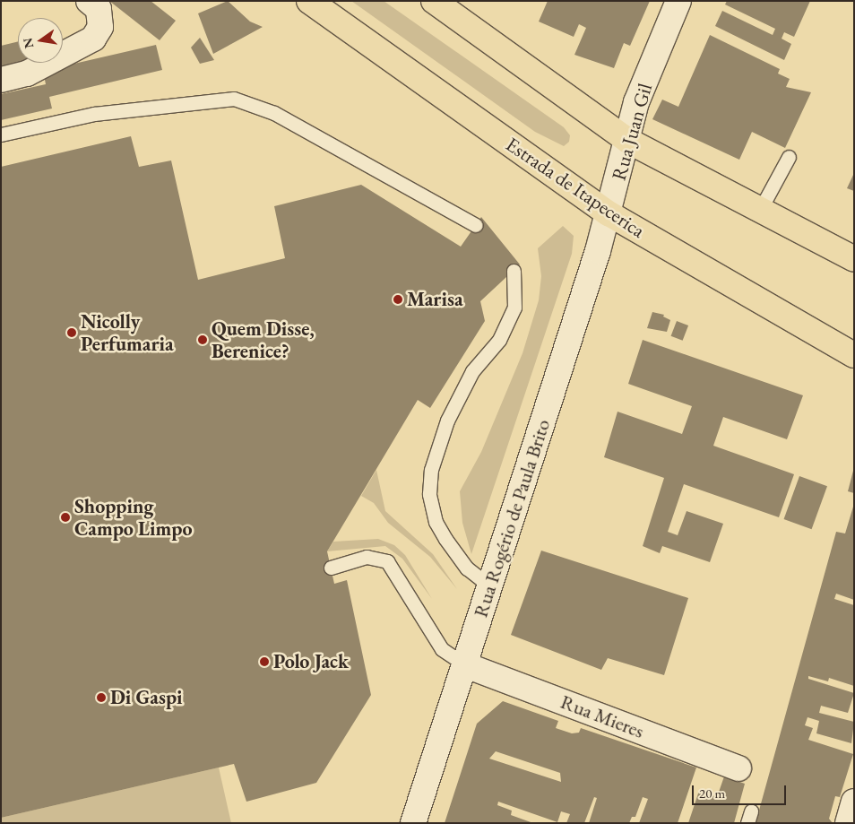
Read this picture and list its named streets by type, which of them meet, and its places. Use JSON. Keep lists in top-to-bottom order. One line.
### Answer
{"streets":{"main road":["Estrada de Itapecerica"],"street":["Rua Juan Gil","Rua Rogério de Paula Brito","Rua Mieres"]},"crossings":[["Rua Juan Gil","Estrada de Itapecerica"],["Rua Juan Gil","Rua Rogério de Paula Brito"],["Estrada de Itapecerica","Rua Rogério de Paula Brito"],["Rua Rogério de Paula Brito","Rua Mieres"]],"places":["Marisa","Nicolly Perfumaria","Quem Disse, Berenice?","Shopping Campo Limpo","Polo Jack","Di Gaspi"],"scale_bar":"20 m","north":"left"}
